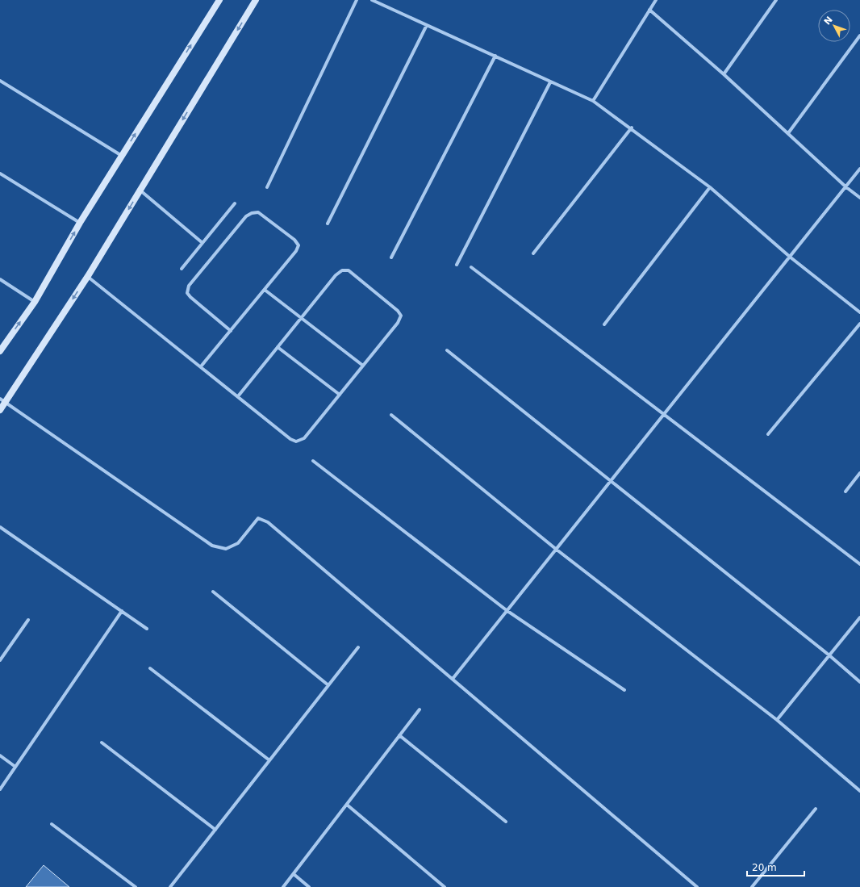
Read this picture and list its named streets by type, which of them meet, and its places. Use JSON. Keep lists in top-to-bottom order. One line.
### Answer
{"scale_bar":"20 m","north":"top left"}
